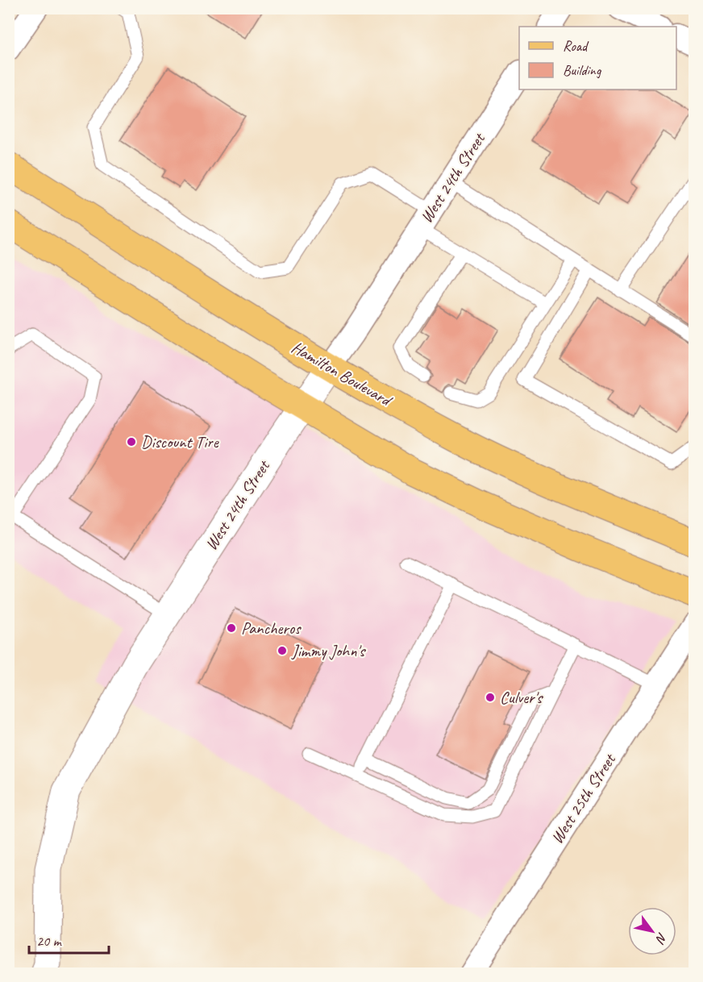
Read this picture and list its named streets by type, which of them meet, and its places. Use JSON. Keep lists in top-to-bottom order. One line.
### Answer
{"streets":{"main road":["Hamilton Boulevard"],"street":["West 24th Street","West 25th Street"]},"crossings":[["West 24th Street","Hamilton Boulevard"]],"places":["Discount Tire","Pancheros","Jimmy John's","Culver's"],"legend":["Road","Building"],"scale_bar":"20 m","north":"bottom right"}
